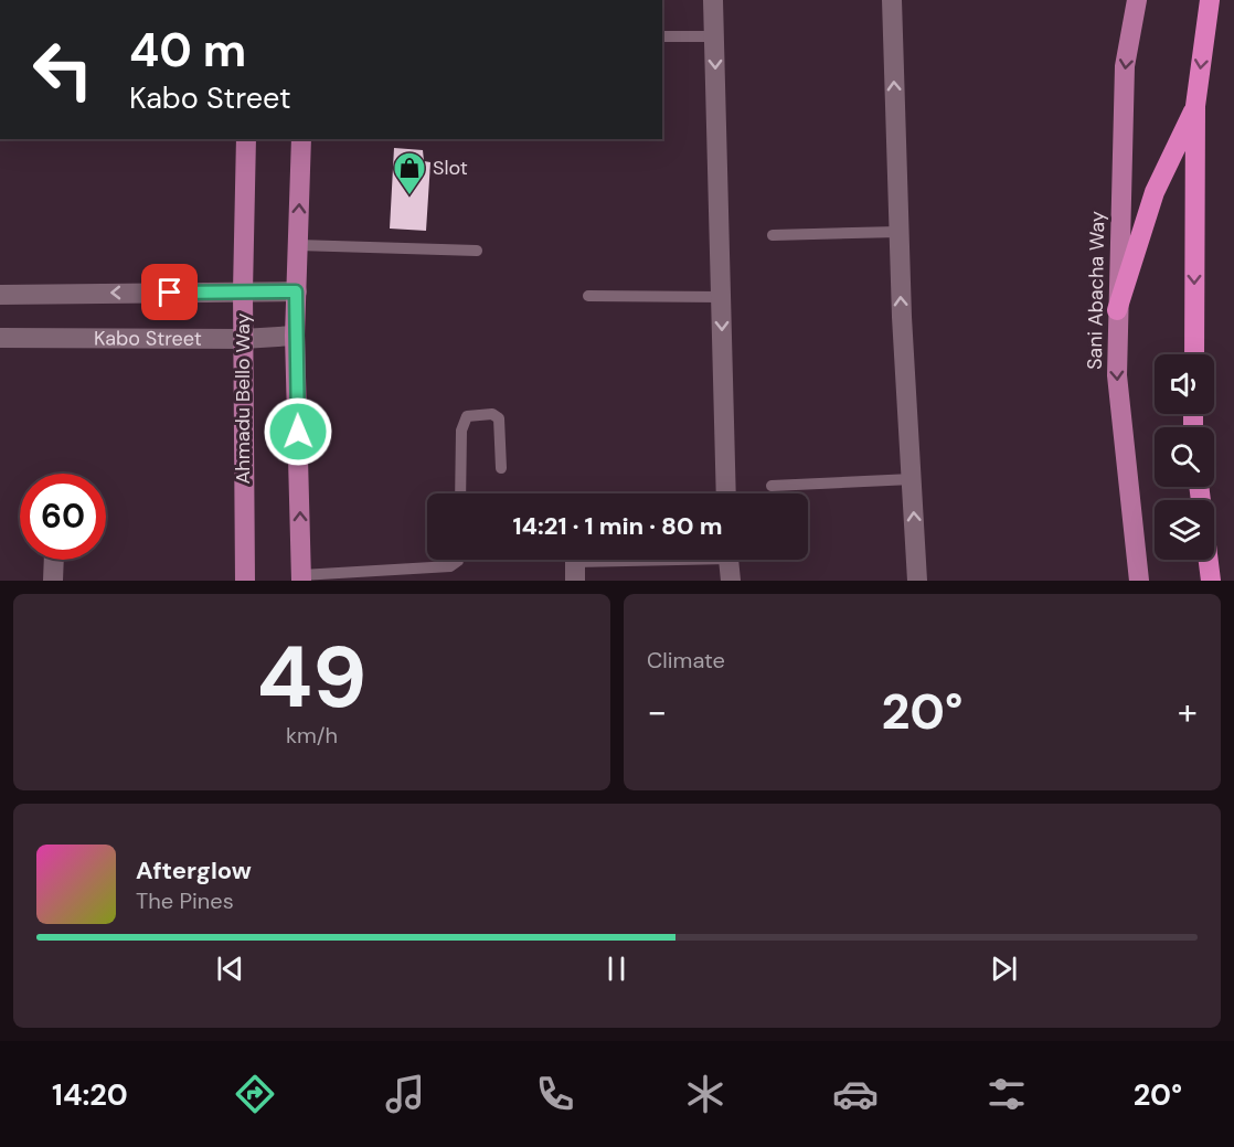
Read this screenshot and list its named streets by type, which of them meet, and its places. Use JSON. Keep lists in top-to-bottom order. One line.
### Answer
{"streets":{"main road":["Sani Abacha Way","Ahmadu Bello Way"],"street":["Kabo Street"]},"crossings":[["Kabo Street","Ahmadu Bello Way"]],"one_way":["Sani Abacha Way"],"places":{"shop":["Slot"]},"page":{"turn":["40 m","Kabo Street"],"limit":"60","trip":"14:21 · 1 min · 80 m","tile":[["49","km/h"],"Climate"],"heat":["−","20°","+"],"song":["Afterglow","The Pines"],"tabs":["14:20","20°"]}}
